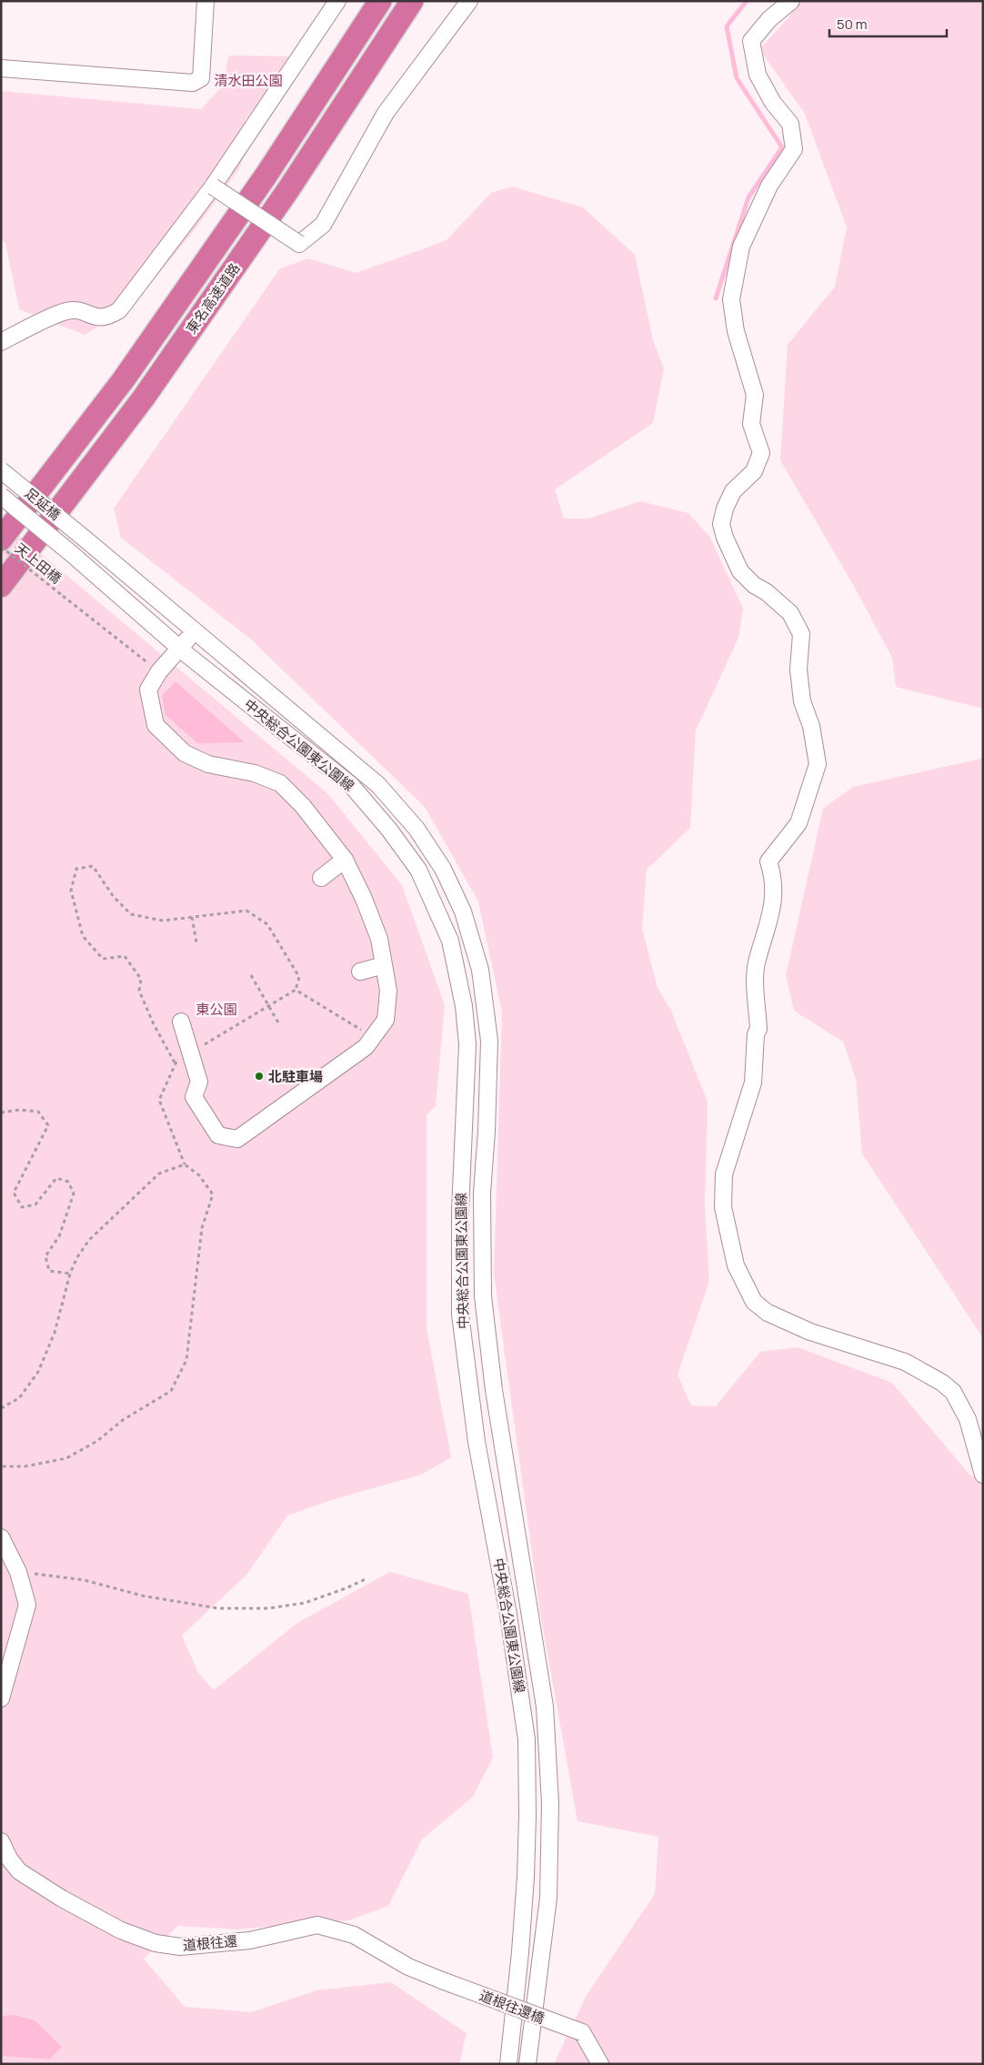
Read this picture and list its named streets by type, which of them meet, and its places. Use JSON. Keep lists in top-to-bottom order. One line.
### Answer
{"streets":{"highway":["東名高速道路"],"street":["足延橋","中央総合公園東公園線","道根往還","道根往還橋"],"path":["天上田橋"]},"crossings":[["足延橋","中央総合公園東公園線"],["道根往還","道根往還橋"]],"parks":["清水田公園","東公園"],"places":["北駐車場"],"scale_bar":"50 m"}
